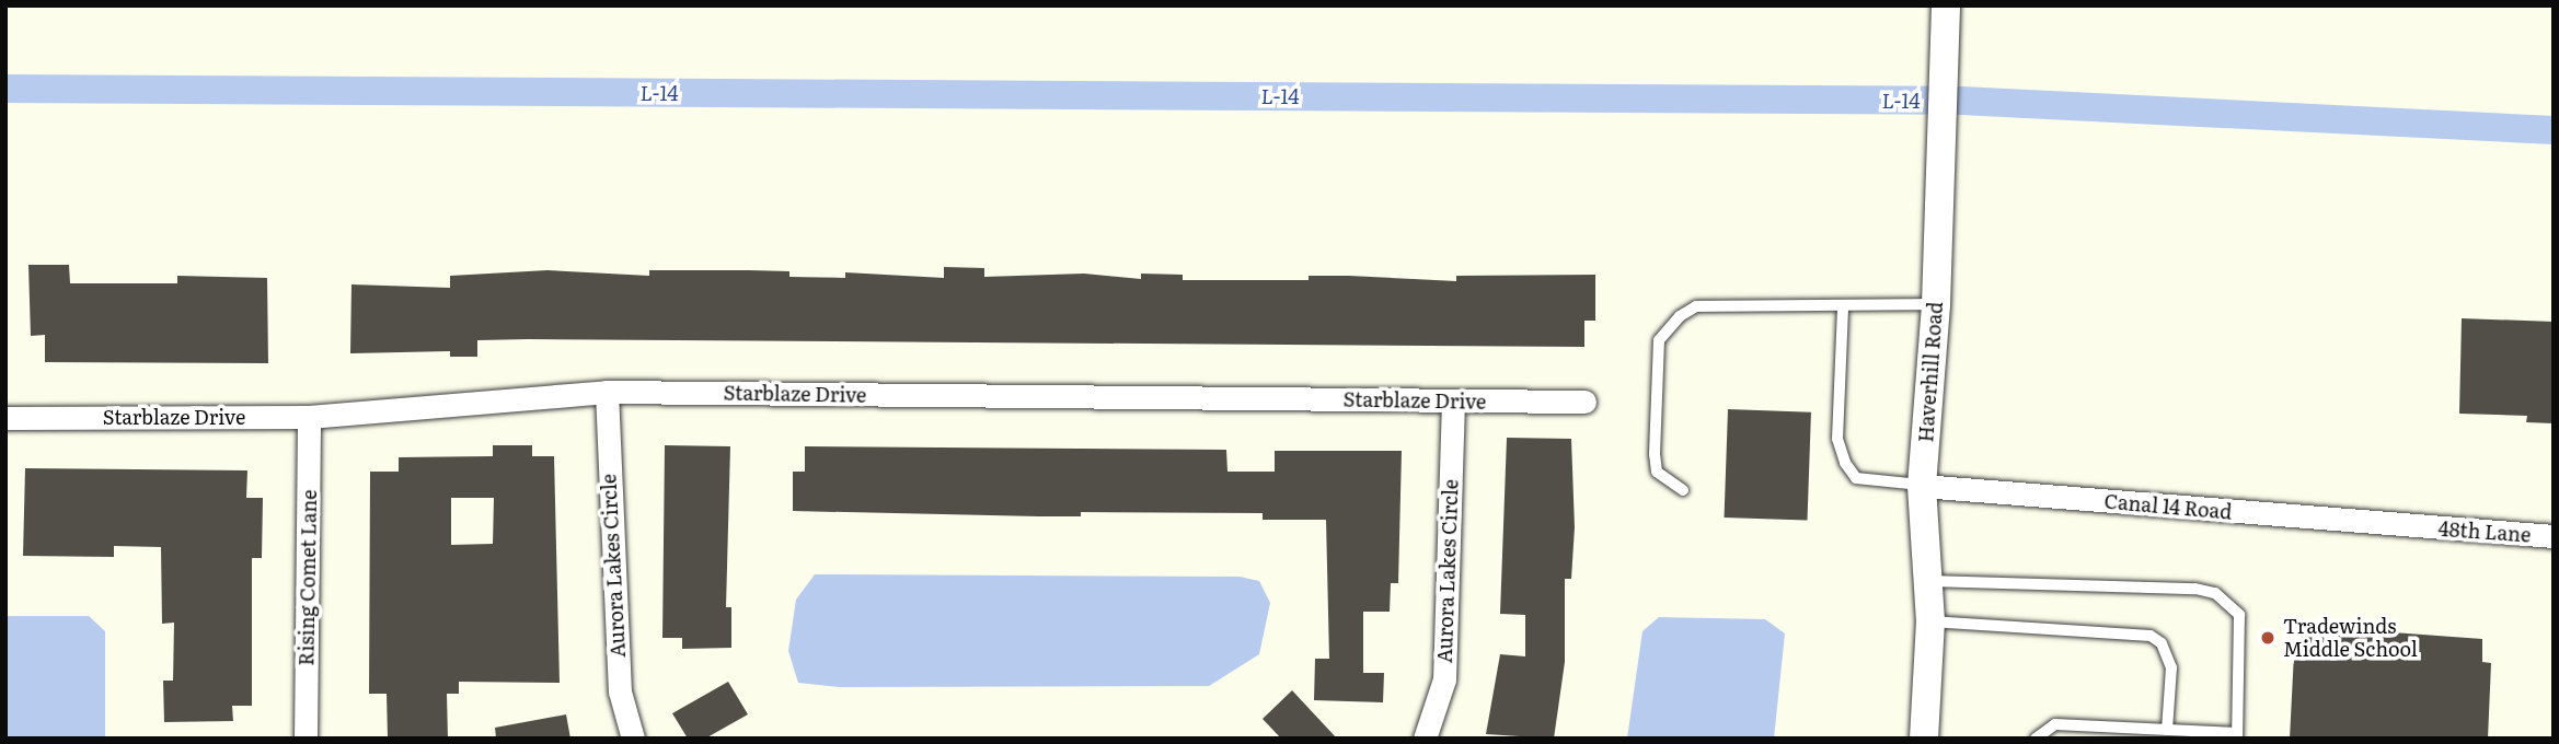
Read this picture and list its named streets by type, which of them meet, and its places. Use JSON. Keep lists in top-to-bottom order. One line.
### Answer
{"streets":{"street":["Haverhill Road","Starblaze Drive","Canal 14 Road","48th Lane","Aurora Lakes Circle","Rising Comet Lane"]},"crossings":[["Haverhill Road","Canal 14 Road"],["Starblaze Drive","Aurora Lakes Circle"],["Starblaze Drive","Rising Comet Lane"],["Canal 14 Road","48th Lane"]],"water":["L-14"],"places":["Tradewinds Middle School"]}
